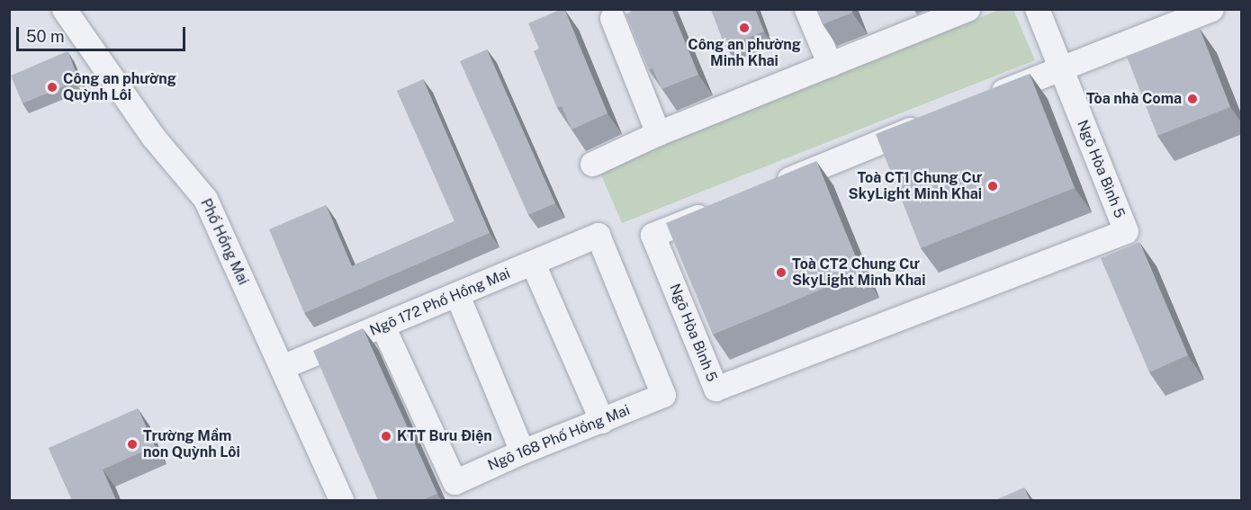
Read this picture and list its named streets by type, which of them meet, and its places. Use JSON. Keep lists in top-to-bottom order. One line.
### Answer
{"streets":{"street":["Ngõ Hòa Bình 5","Phố Hồng Mai","Ngõ 172 Phố Hồng Mai","Ngõ 168 Phố Hồng Mai"]},"crossings":[["Phố Hồng Mai","Ngõ 172 Phố Hồng Mai"],["Ngõ 172 Phố Hồng Mai","Ngõ 168 Phố Hồng Mai"]],"places":["Công an phường Minh Khai","Công an phường Quỳnh Lôi","Tòa nhà Coma","Toà CT1 Chung Cư SkyLight Minh Khai","Toà CT2 Chung Cư SkyLight Minh Khai","KTT Bưu Điện","Trường Mầm non Quỳnh Lôi"],"scale_bar":"50 m"}
